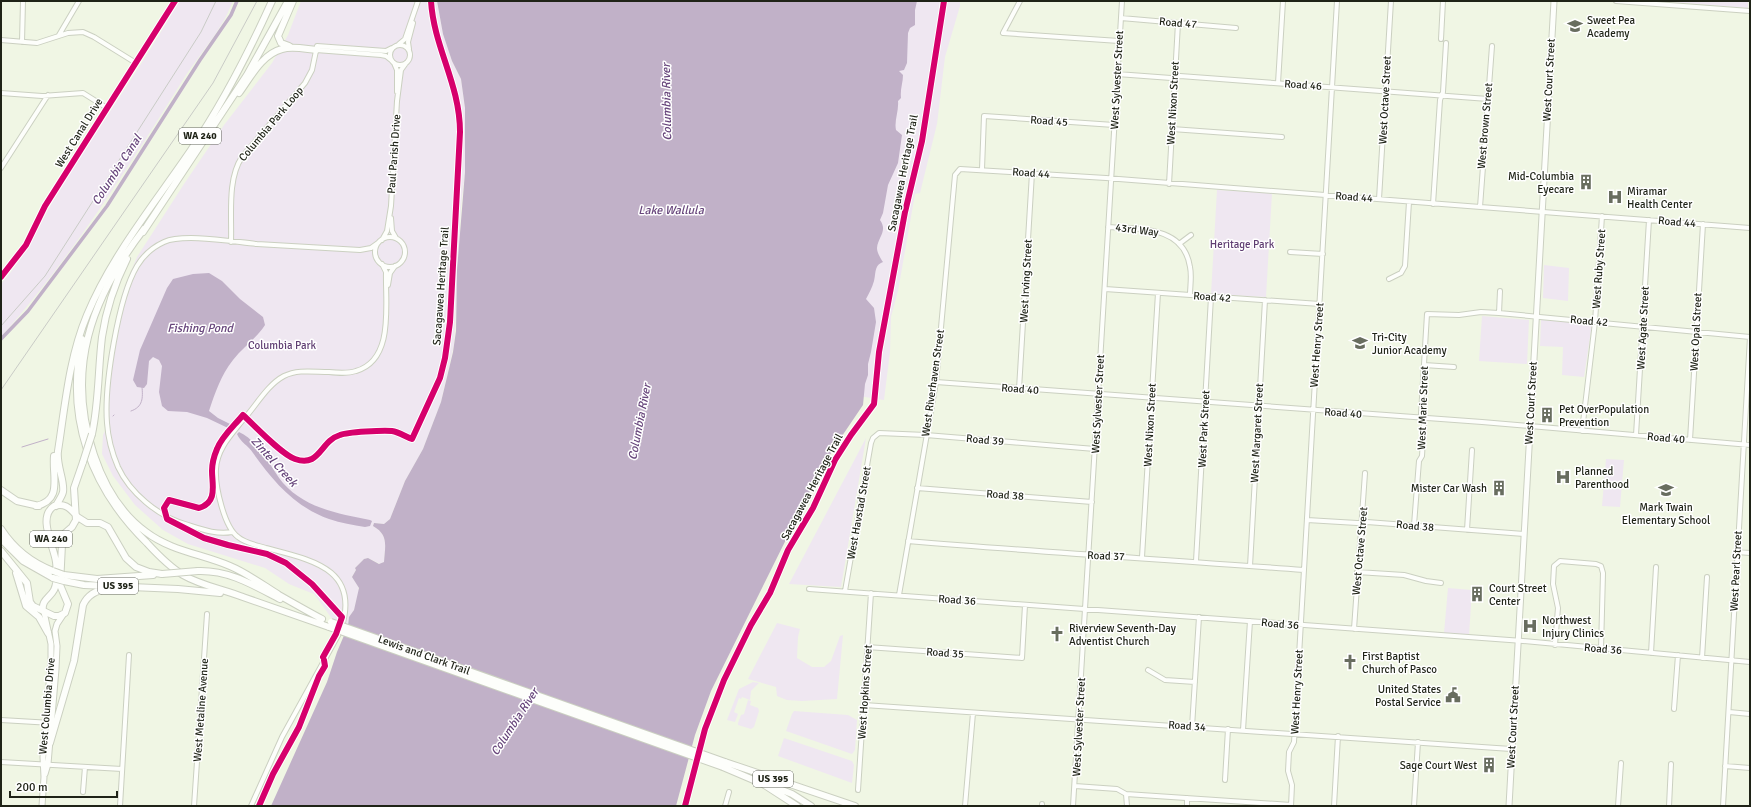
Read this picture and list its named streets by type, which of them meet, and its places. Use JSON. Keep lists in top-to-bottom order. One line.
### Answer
{"streets":{"highway":["WA 240","US 395","Lewis and Clark Trail"],"main road":["West Court Street","West Columbia Drive"],"street":["Road 47","West Sylvester Street","Road 46","West Octave Street","West Nixon Street","Road 45","Columbia Park Loop","West Brown Street","West Canal Drive","Paul Parish Drive","Road 44","43rd Way","West Ruby Street","West Irving Street","Road 42","West Agate Street","West Opal Street","West Henry Street","West Riverhaven Street","Road 40","West Marie Street","West Park Street","West Margaret Street","Road 39","Road 38","West Havstad Street","Road 37","West Pearl Street","Road 36","Road 35","West Hopkins Street","West Metaline Avenue","Road 34"],"cycle path":["Sacagawea Heritage Trail"]},"crossings":[["Road 47","West Sylvester Street"],["Road 47","West Nixon Street"],["West Sylvester Street","Road 46"],["West Sylvester Street","Road 45"],["West Sylvester Street","Road 44"],["West Sylvester Street","43rd Way"],["West Sylvester Street","Road 42"],["West Sylvester Street","Road 40"],["West Sylvester Street","Road 39"],["West Sylvester Street","Road 38"],["West Sylvester Street","Road 37"],["West Sylvester Street","Road 36"],["West Sylvester Street","Road 34"],["West Court Street","Road 44"],["West Court Street","Road 42"],["West Court Street","Road 40"],["West Court Street","Road 38"],["West Court Street","Road 36"],["West Court Street","Road 34"],["Road 46","West Octave Street"],["Road 46","West Nixon Street"],["Road 46","West Brown Street"],["Road 46","West Henry Street"],["West Octave Street","Road 44"],["West Octave Street","Road 38"],["West Octave Street","Road 36"],["West Nixon Street","Road 44"],["West Nixon Street","Road 42"],["West Nixon Street","Road 40"],["West Nixon Street","Road 37"],["Road 45","Road 44"],["West Brown Street","Road 44"],["WA 240","West Columbia Drive"],["Road 44","West Ruby Street"],["Road 44","West Irving Street"],["Road 44","West Agate Street"],["Road 44","West Opal Street"],["Road 44","West Henry Street"],["Road 44","West Riverhaven Street"],["43rd Way","Road 42"],["West Ruby Street","Road 42"],["West Ruby Street","Road 40"],["West Irving Street","Road 40"],["Road 42","West Agate Street"],["Road 42","West Opal Street"],["Road 42","West Henry Street"],["Road 42","West Marie Street"],["Road 42","West Park Street"],["Road 42","West Margaret Street"],["Road 42","West Pearl Street"],["West Agate Street","Road 40"],["West Opal Street","Road 40"],["West Henry Street","Road 40"],["West Henry Street","Road 38"],["West Henry Street","Road 37"],["West Henry Street","Road 36"],["West Henry Street","Road 34"],["West Riverhaven Street","Road 40"],["West Riverhaven Street","Road 39"],["West Riverhaven Street","Road 38"],["West Riverhaven Street","Road 37"],["West Riverhaven Street","Road 36"],["Road 40","West Marie Street"],["Road 40","West Park Street"],["Road 40","West Margaret Street"],["Road 40","West Pearl Street"],["West Marie Street","Road 38"],["West Park Street","Road 37"],["West Margaret Street","Road 37"],["Road 39","West Havstad Street"],["West Havstad Street","Road 36"],["West Pearl Street","Road 36"],["Road 36","Road 35"],["Road 36","West Hopkins Street"],["Road 35","West Hopkins Street"],["West Hopkins Street","Road 34"]],"water":["Columbia River","Columbia Canal","Lake Wallula","Fishing Pond","Zintel Creek"],"parks":["Heritage Park","Columbia Park"],"places":{"school or university":["Sweet Pea Academy","Tri-City Junior Academy","Mark Twain Elementary School"],"building":["Mid-Columbia Eyecare","Pet OverPopulation Prevention","Mister Car Wash","Court Street Center","Sage Court West"],"hospital":["Miramar Health Center","Planned Parenthood","Northwest Injury Clinics"],"church":["Riverview Seventh-Day Adventist Church","First Baptist Church of Pasco"],"public building":["United States Postal Service"]},"scale_bar":"200 m"}
